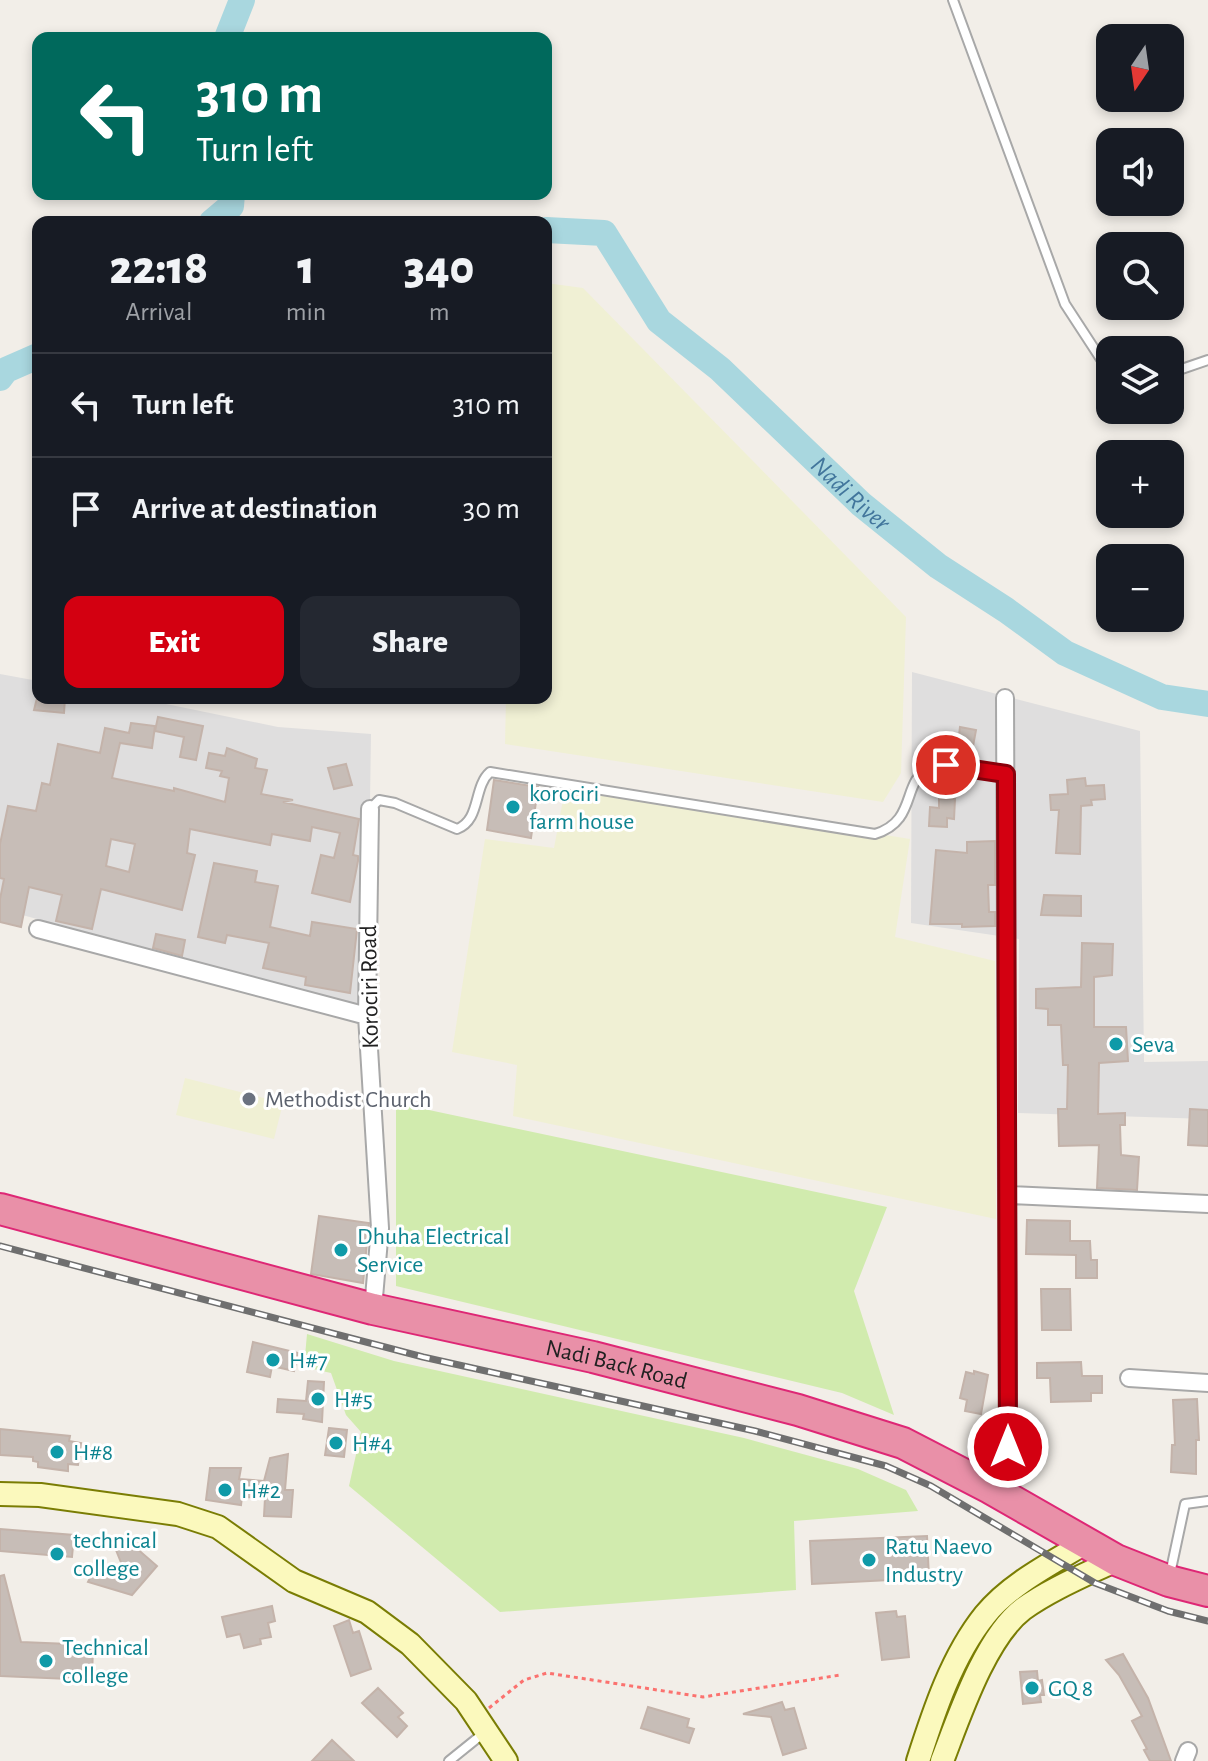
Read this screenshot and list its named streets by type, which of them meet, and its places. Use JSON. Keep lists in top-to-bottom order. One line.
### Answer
{"streets":{"highway":["Nadi Back Road"],"street":["Korociri Road"]},"crossings":[["Korociri Road","Nadi Back Road"]],"water":["Nadi River"],"places":["korociri farm house","Seva","Methodist Church","Dhuha Electrical Service","H#7","H#5","H#4","H#8","H#2","technical college","Ratu Naevo Industry","Technical college","GQ 8"],"north":"bottom","page":{"map_buttons":["+","−"],"turn":["310 m","Turn left"],"eta":["22:18","Arrival","1","min","340","m"],"list":[{"name":"Turn left","value":"310 m"},{"name":"Arrive at destination","value":"30 m"}],"buttons":["Exit","Share"]}}
